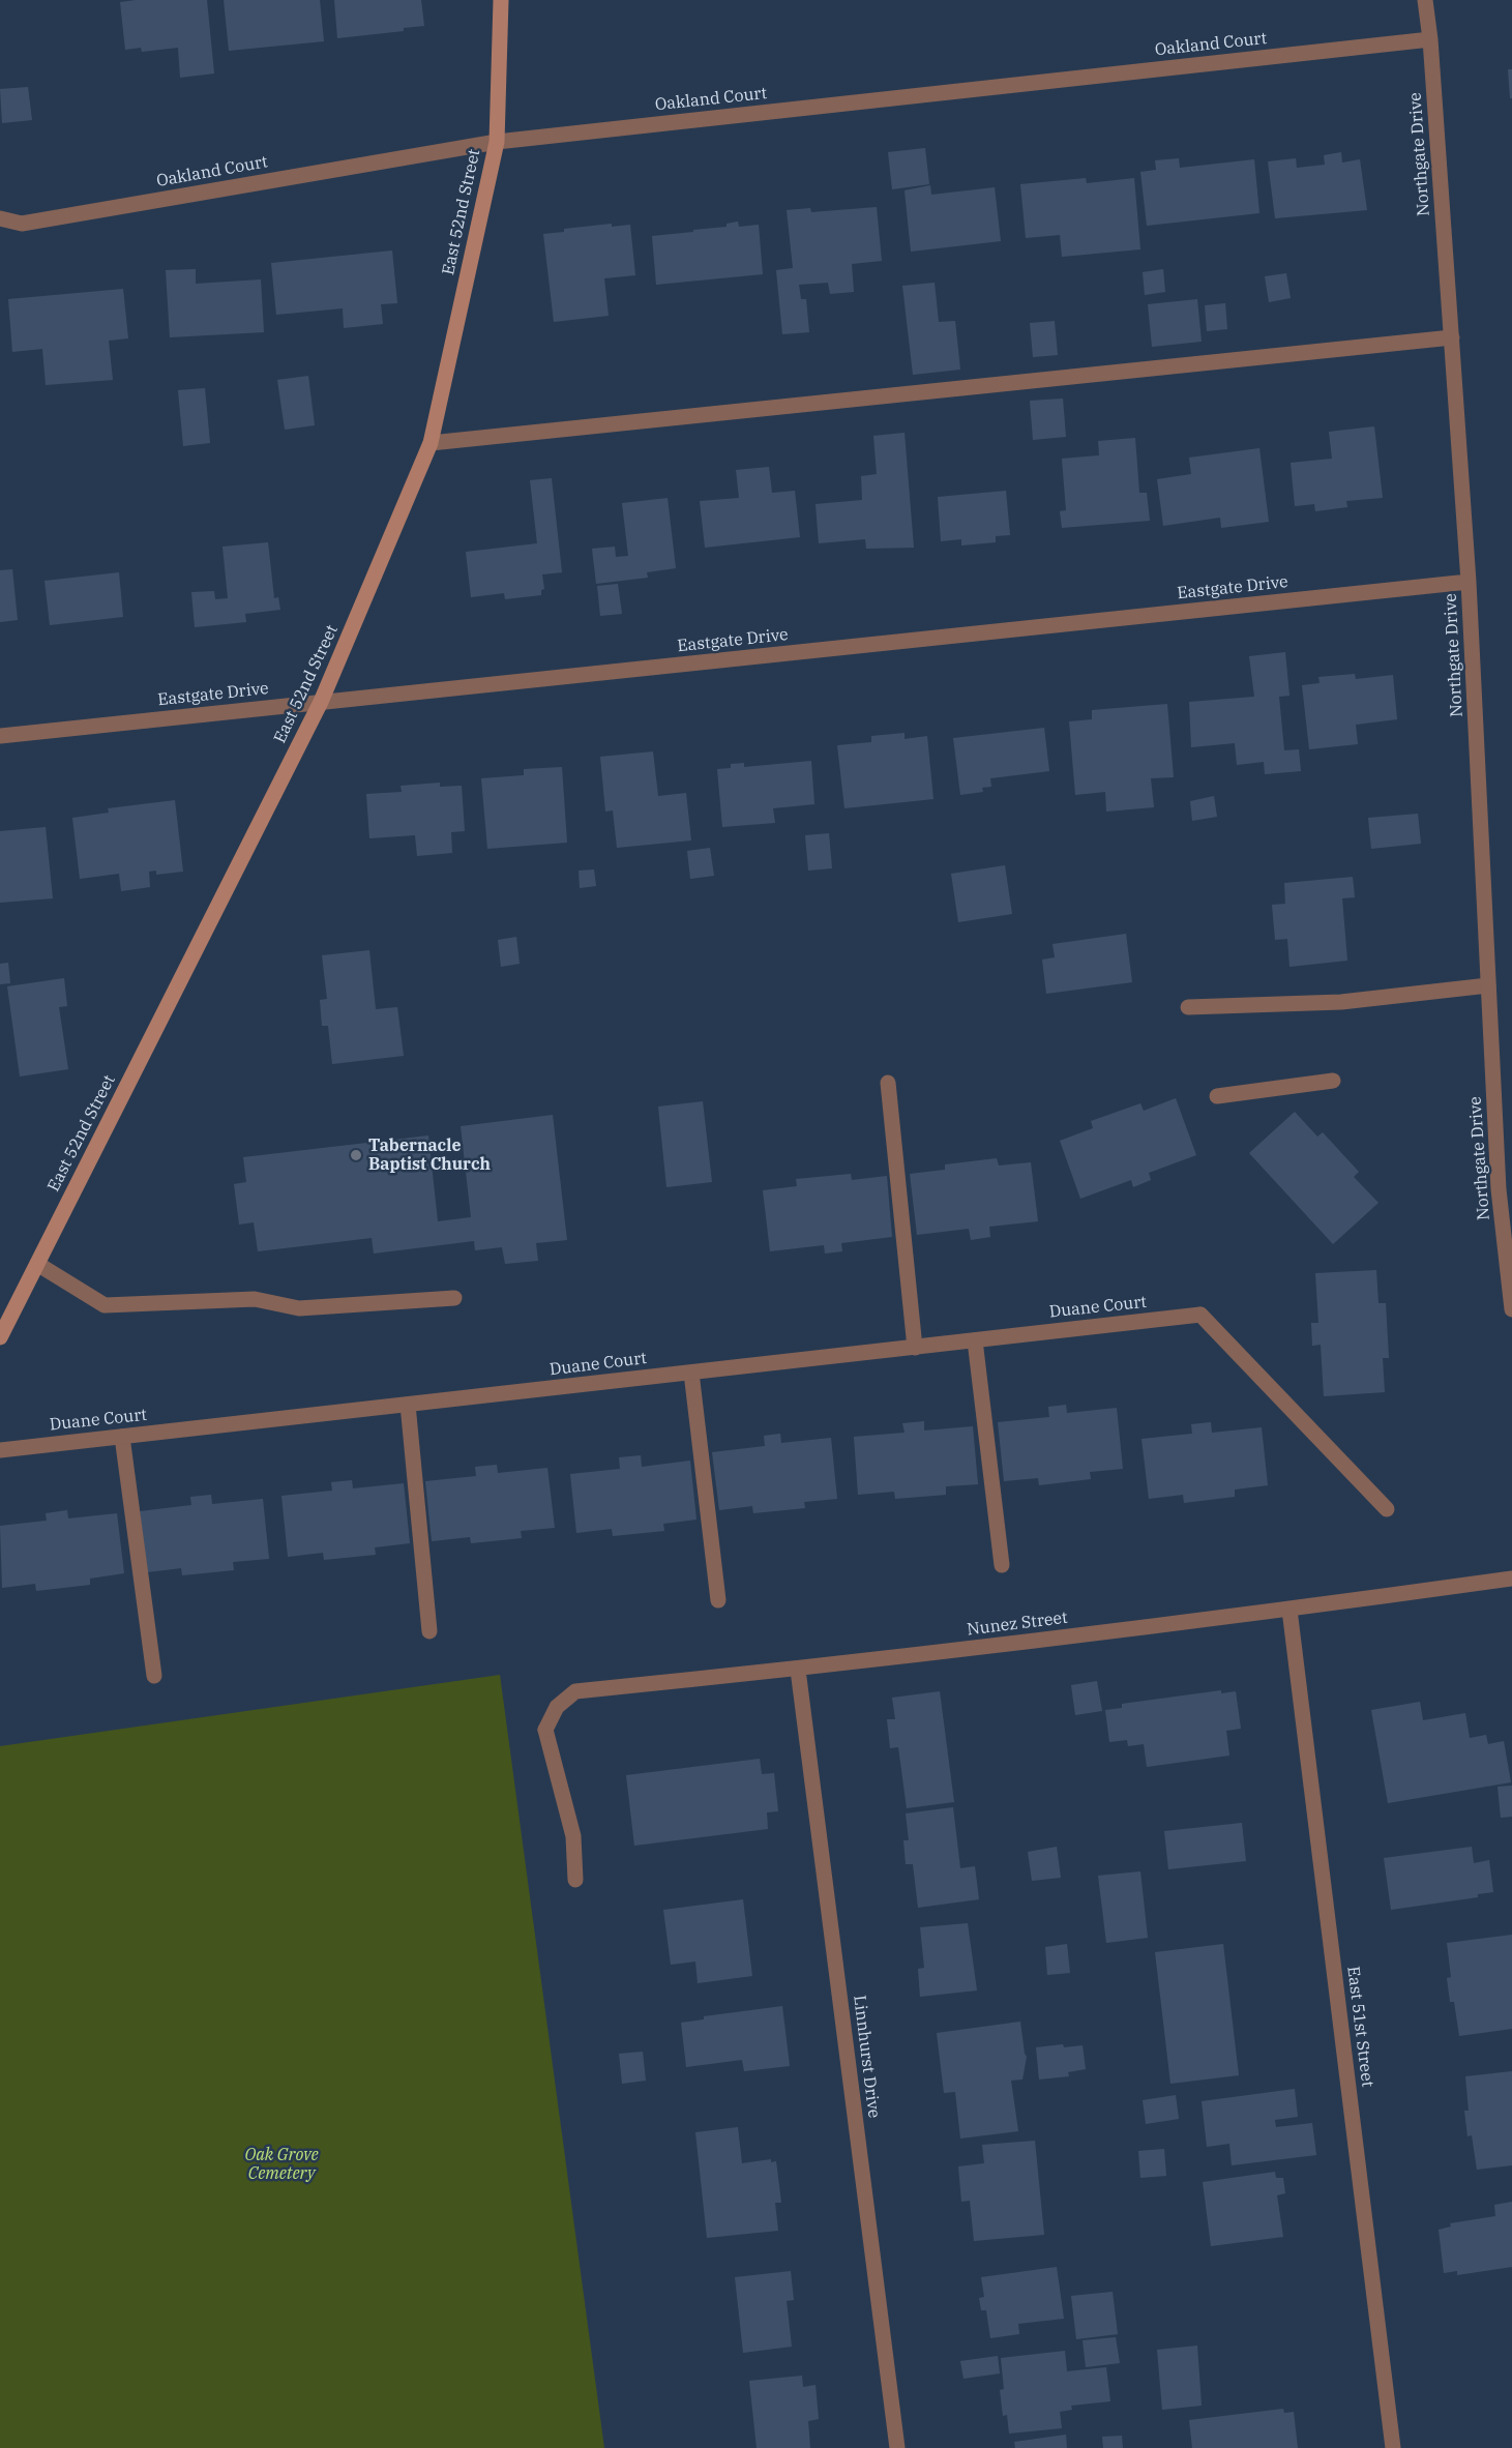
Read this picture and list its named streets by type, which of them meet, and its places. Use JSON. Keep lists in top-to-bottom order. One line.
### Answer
{"streets":{"main road":["East 52nd Street"],"street":["Oakland Court","Northgate Drive","Eastgate Drive","Duane Court","Nunez Street","East 51st Street","Linnhurst Drive"]},"crossings":[["Oakland Court","Northgate Drive"],["Oakland Court","East 52nd Street"],["Northgate Drive","Eastgate Drive"],["East 52nd Street","Eastgate Drive"],["Nunez Street","East 51st Street"],["Nunez Street","Linnhurst Drive"]],"parks":["Oak Grove Cemetery"],"places":["Tabernacle Baptist Church"]}
